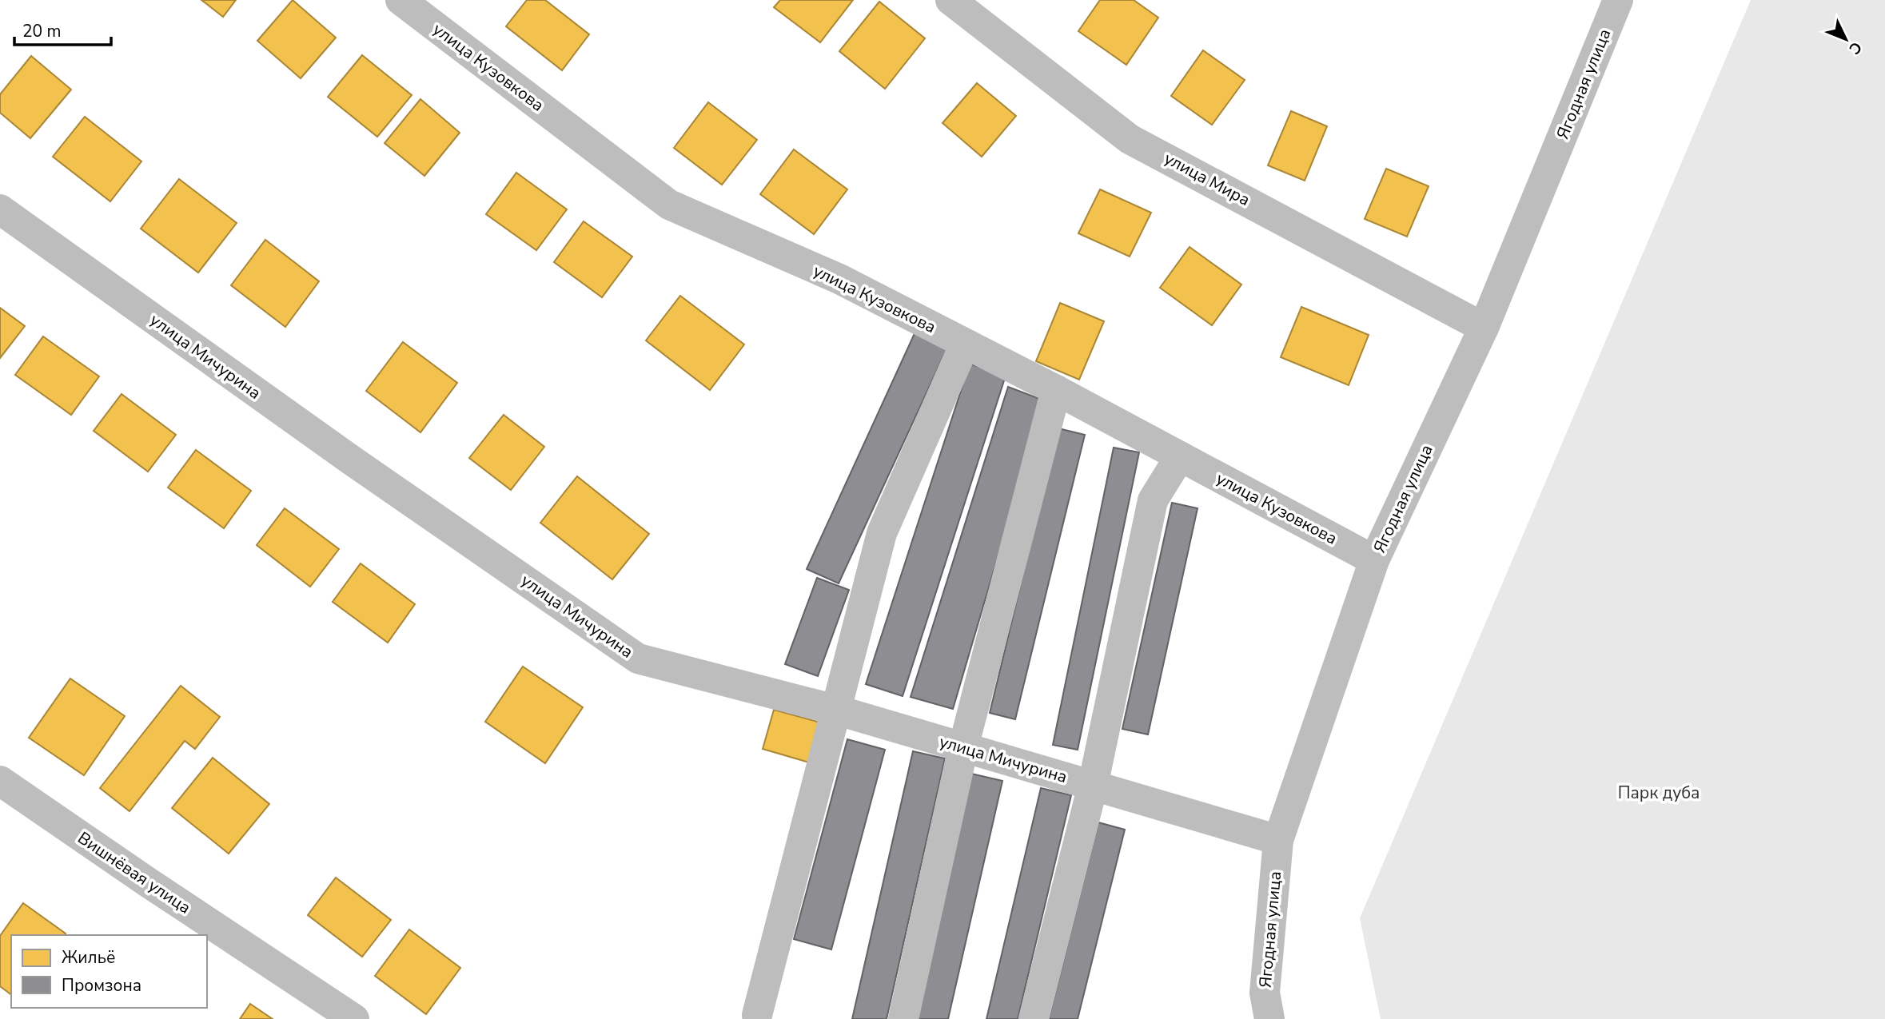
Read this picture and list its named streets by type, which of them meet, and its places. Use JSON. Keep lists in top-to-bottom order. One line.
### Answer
{"streets":{"street":["улица Кузовкова","Ягодная улица","улица Мира","улица Мичурина","Вишнёвая улица"]},"crossings":[["улица Кузовкова","Ягодная улица"],["Ягодная улица","улица Мира"],["Ягодная улица","улица Мичурина"]],"parks":["Парк дуба"],"legend":["Жильё","Промзона"],"scale_bar":"20 m","north":"bottom right"}
